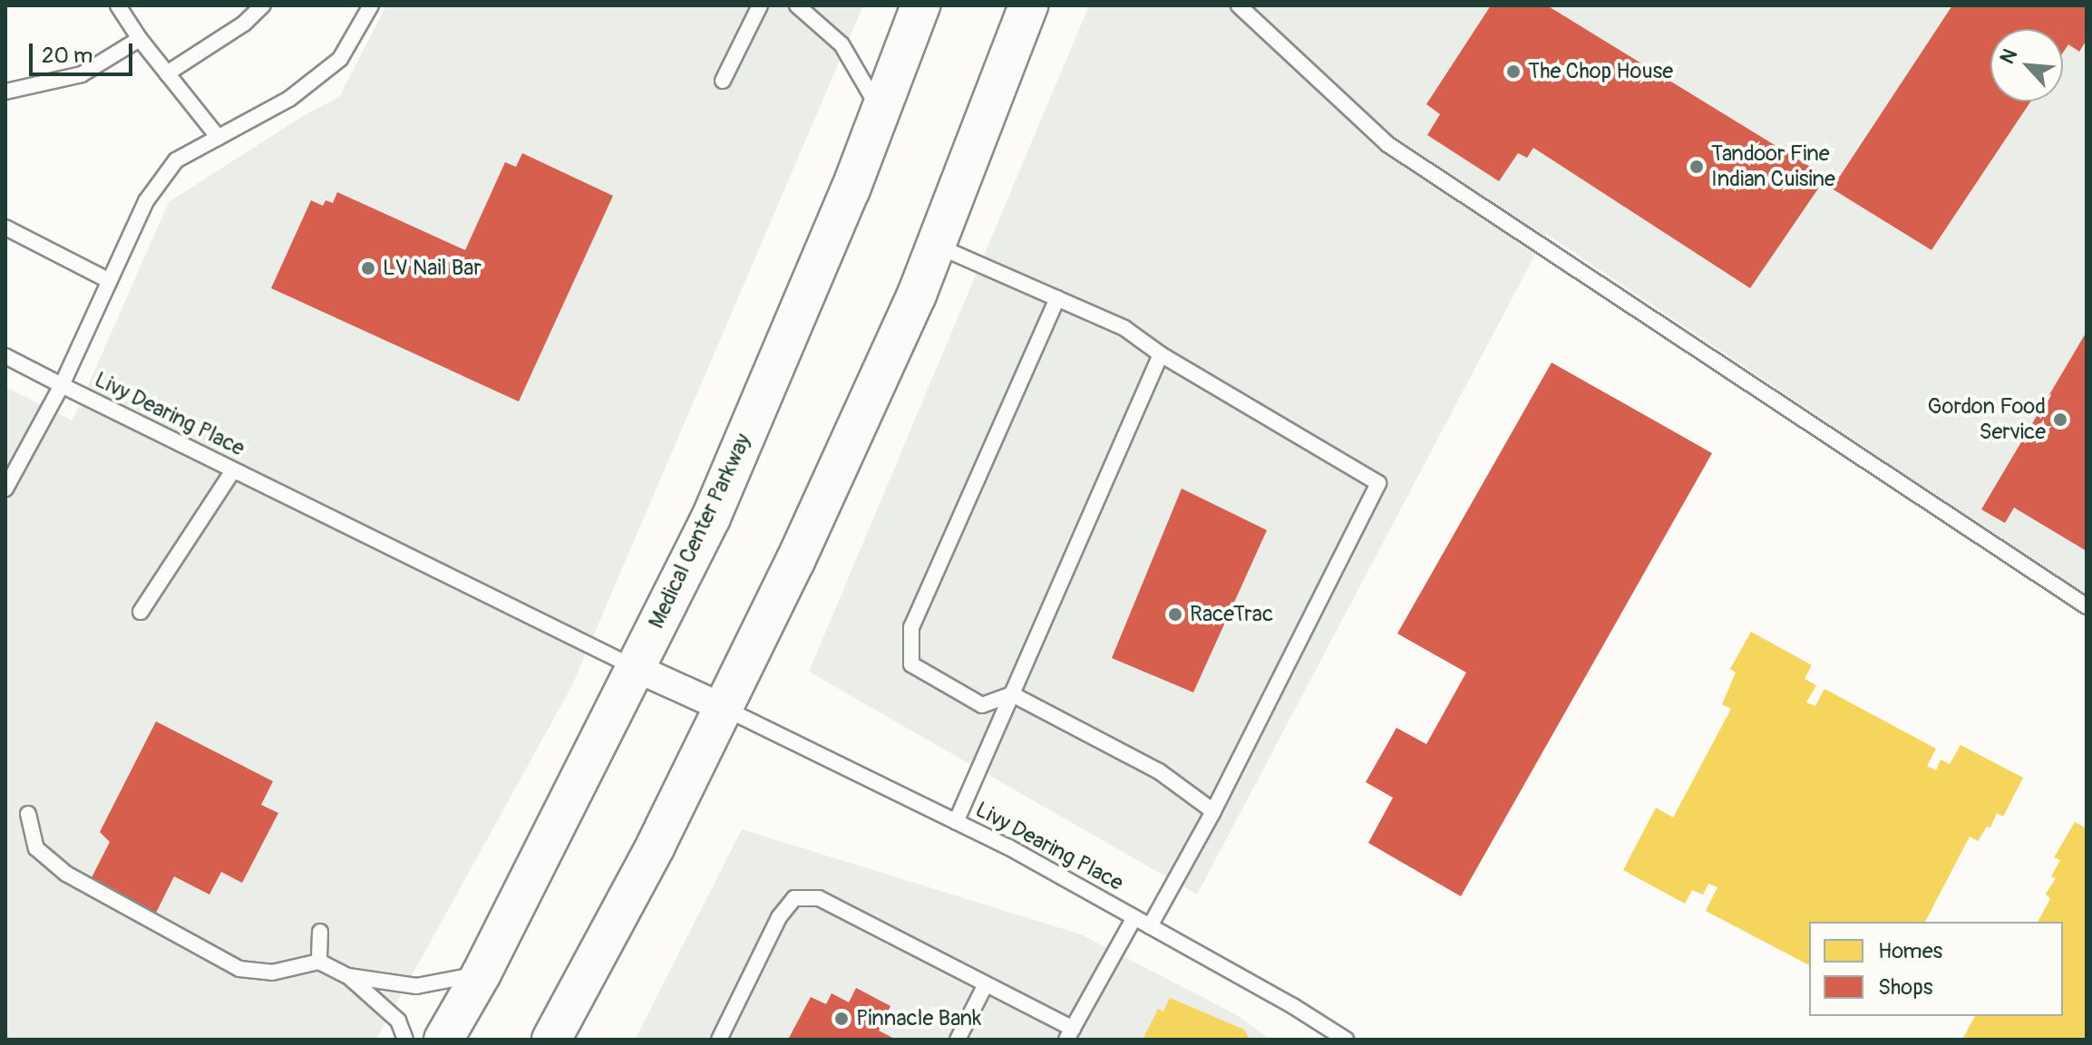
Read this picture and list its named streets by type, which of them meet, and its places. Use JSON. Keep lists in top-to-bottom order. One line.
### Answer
{"streets":{"main road":["Medical Center Parkway"],"lane":["Livy Dearing Place"]},"crossings":[["Livy Dearing Place","Medical Center Parkway"]],"places":["The Chop House","Tandoor Fine Indian Cuisine","LV Nail Bar","Gordon Food Service","RaceTrac","Pinnacle Bank"],"legend":["Homes","Shops"],"scale_bar":"20 m","north":"top left"}
